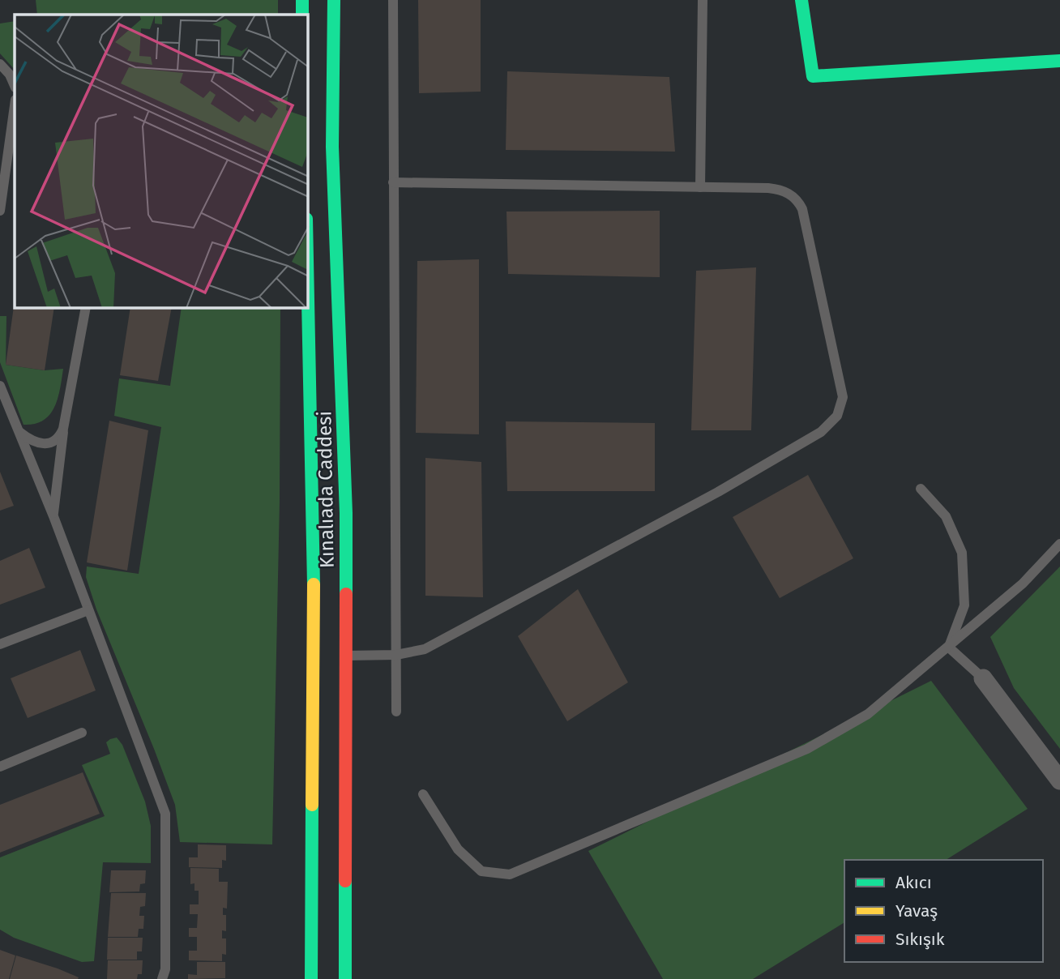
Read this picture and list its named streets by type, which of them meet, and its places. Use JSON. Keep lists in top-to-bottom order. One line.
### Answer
{"streets":{"main road":["Kınalıada Caddesi"]},"legend":["Akıcı","Yavaş","Sıkışık"]}
